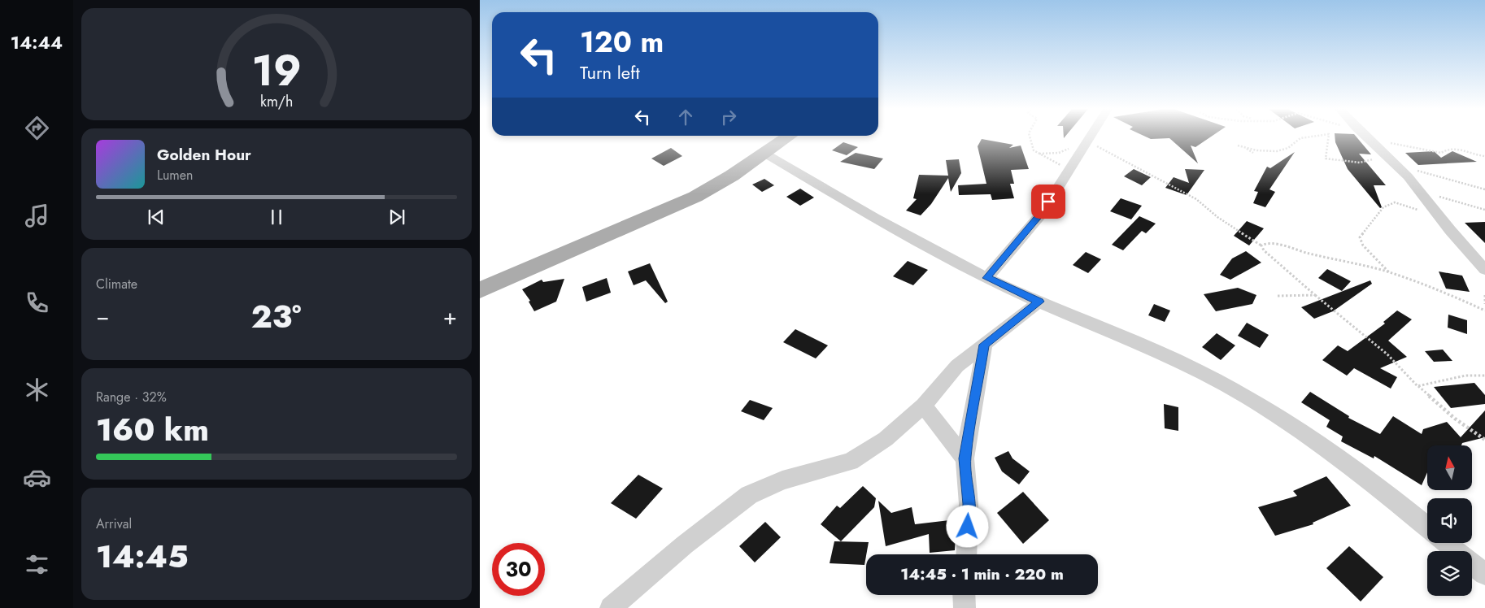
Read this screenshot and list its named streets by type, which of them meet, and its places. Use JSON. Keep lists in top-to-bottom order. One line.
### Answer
{"north":"top","page":{"tabs":"14:44","turn":["120 m","Turn left"],"song":["Golden Hour","Lumen"],"tile":["Climate",["Range · 32%","160 km"],["Arrival","14:45"]],"heat":["−","23°","+"],"limit":"30","trip":"14:45 · 1 min · 220 m","gauge":["19","km/h"]}}
